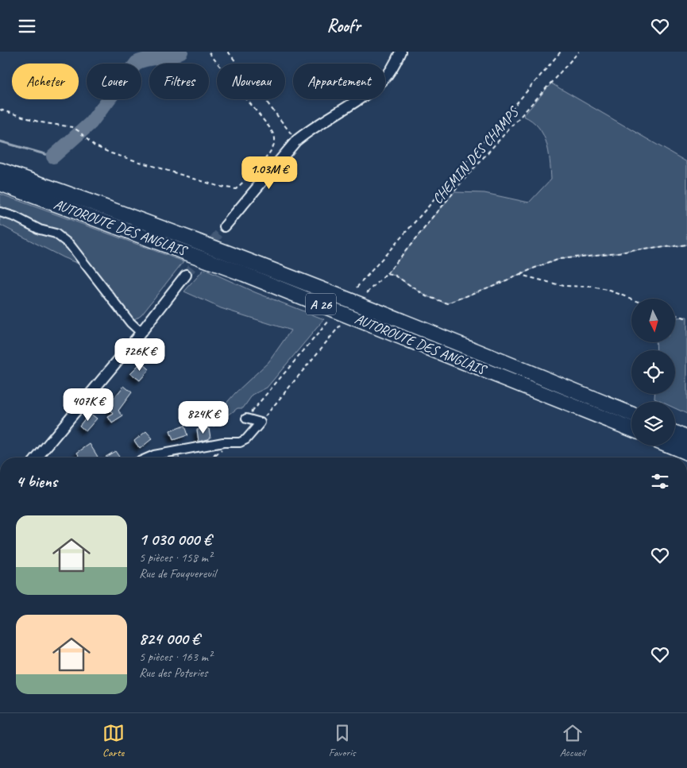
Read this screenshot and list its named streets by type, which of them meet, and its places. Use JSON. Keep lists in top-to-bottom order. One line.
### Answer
{"streets":{"highway":["AUTOROUTE DES ANGLAIS","A 26"],"path":["CHEMIN DES CHAMPS"]},"north":"bottom","page":{"header":"Roofr","chip":["Acheter","Louer","Filtres","Nouveau","Appartement"],"price":["1.03M €","726K €","407K €","824K €"],"heading":"4 biens","list":[{"name":"1 030 000 €","note":"5 pièces · 158 m² · Rue de Fouquereuil"},{"name":"824 000 €","note":"5 pièces · 163 m² · Rue des Poteries"}],"tabs":["Carte","Favoris","Accueil"]}}
